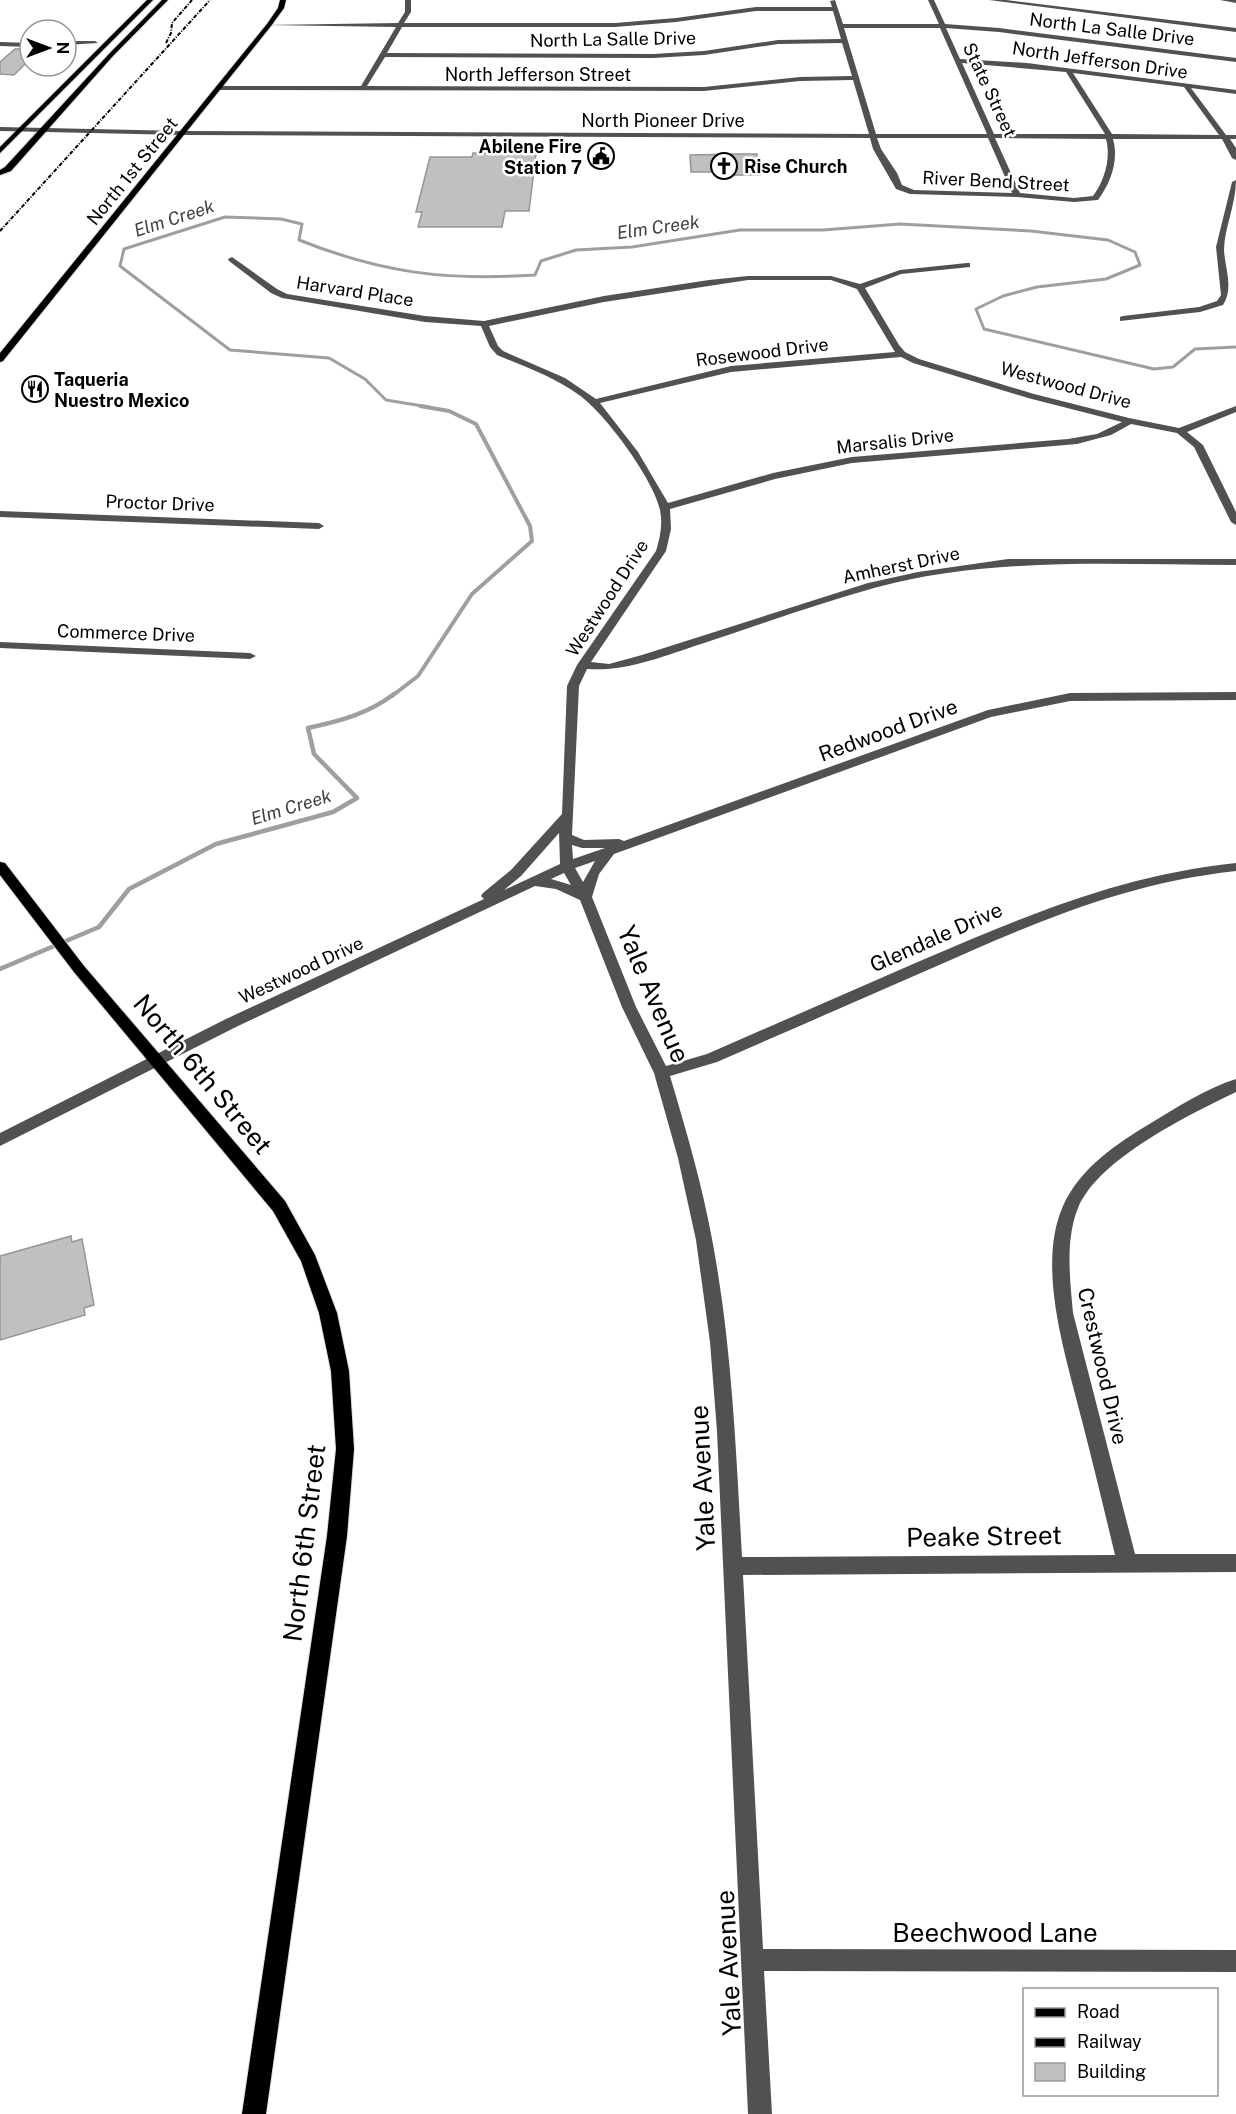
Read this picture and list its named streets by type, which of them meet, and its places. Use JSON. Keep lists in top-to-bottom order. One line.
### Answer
{"streets":{"main road":["North 1st Street","North 6th Street"],"street":["North La Salle Drive","North Jefferson Drive","North Jefferson Street","State Street","North Pioneer Drive","River Bend Street","Harvard Place","Rosewood Drive","Westwood Drive","Marsalis Drive","Proctor Drive","Amherst Drive","Commerce Drive","Redwood Drive","Glendale Drive","Yale Avenue","Crestwood Drive","Peake Street","Beechwood Lane"]},"crossings":[["North La Salle Drive","State Street"],["North Jefferson Drive","State Street"],["North Jefferson Street","North 1st Street"],["State Street","North Pioneer Drive"],["State Street","River Bend Street"],["North Pioneer Drive","North 1st Street"],["North Pioneer Drive","River Bend Street"],["Harvard Place","Westwood Drive"],["Rosewood Drive","Westwood Drive"],["Westwood Drive","Marsalis Drive"],["Westwood Drive","Amherst Drive"],["Westwood Drive","Redwood Drive"],["Westwood Drive","Yale Avenue"],["Westwood Drive","North 6th Street"],["Redwood Drive","Yale Avenue"],["Glendale Drive","Yale Avenue"],["Yale Avenue","Peake Street"],["Yale Avenue","Beechwood Lane"],["Crestwood Drive","Peake Street"]],"water":["Elm Creek"],"places":{"public building":["Abilene Fire Station 7"],"church":["Rise Church"],"restaurant":["Taqueria Nuestro Mexico"]},"legend":["Road","Railway","Building"],"north":"right"}
